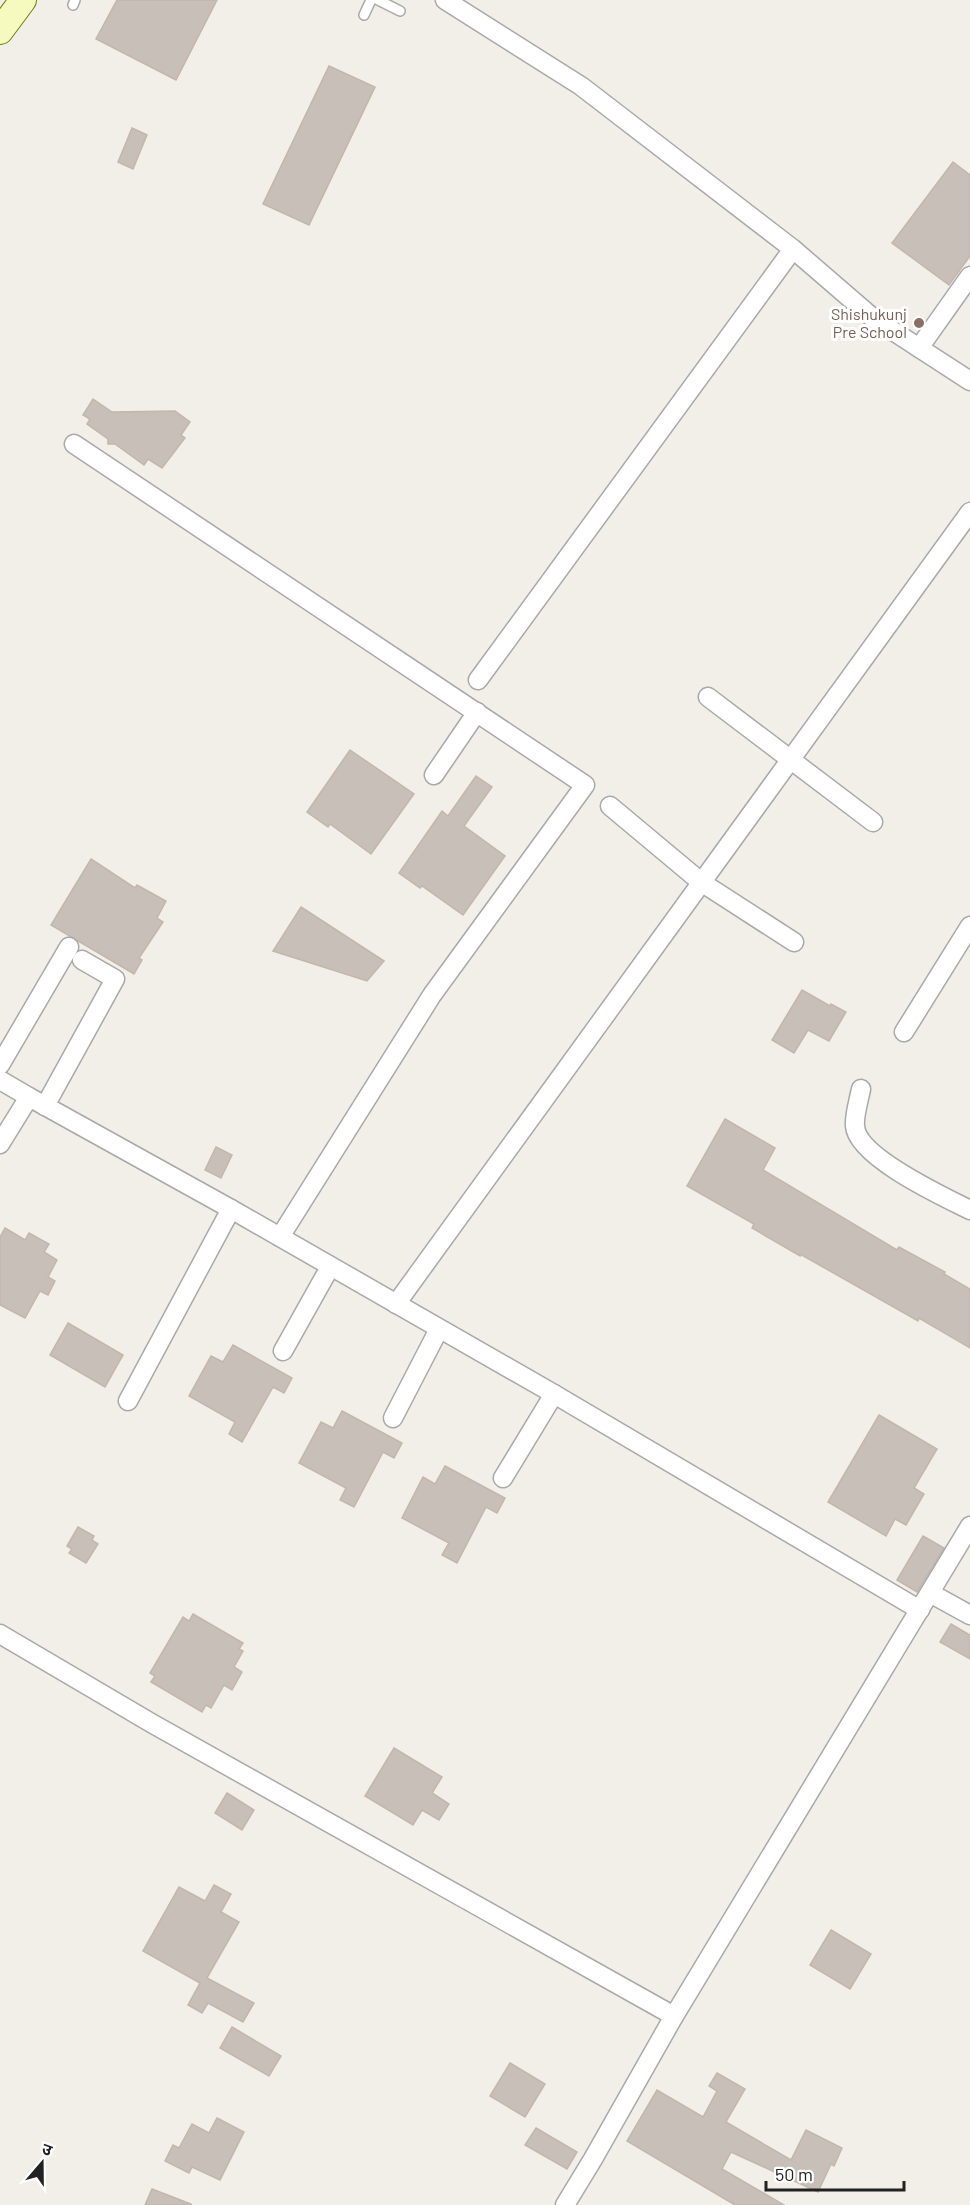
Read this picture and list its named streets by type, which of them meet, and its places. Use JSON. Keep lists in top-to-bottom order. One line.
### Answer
{"places":["Shishukunj Pre School"],"scale_bar":"50 m","north":"top"}
